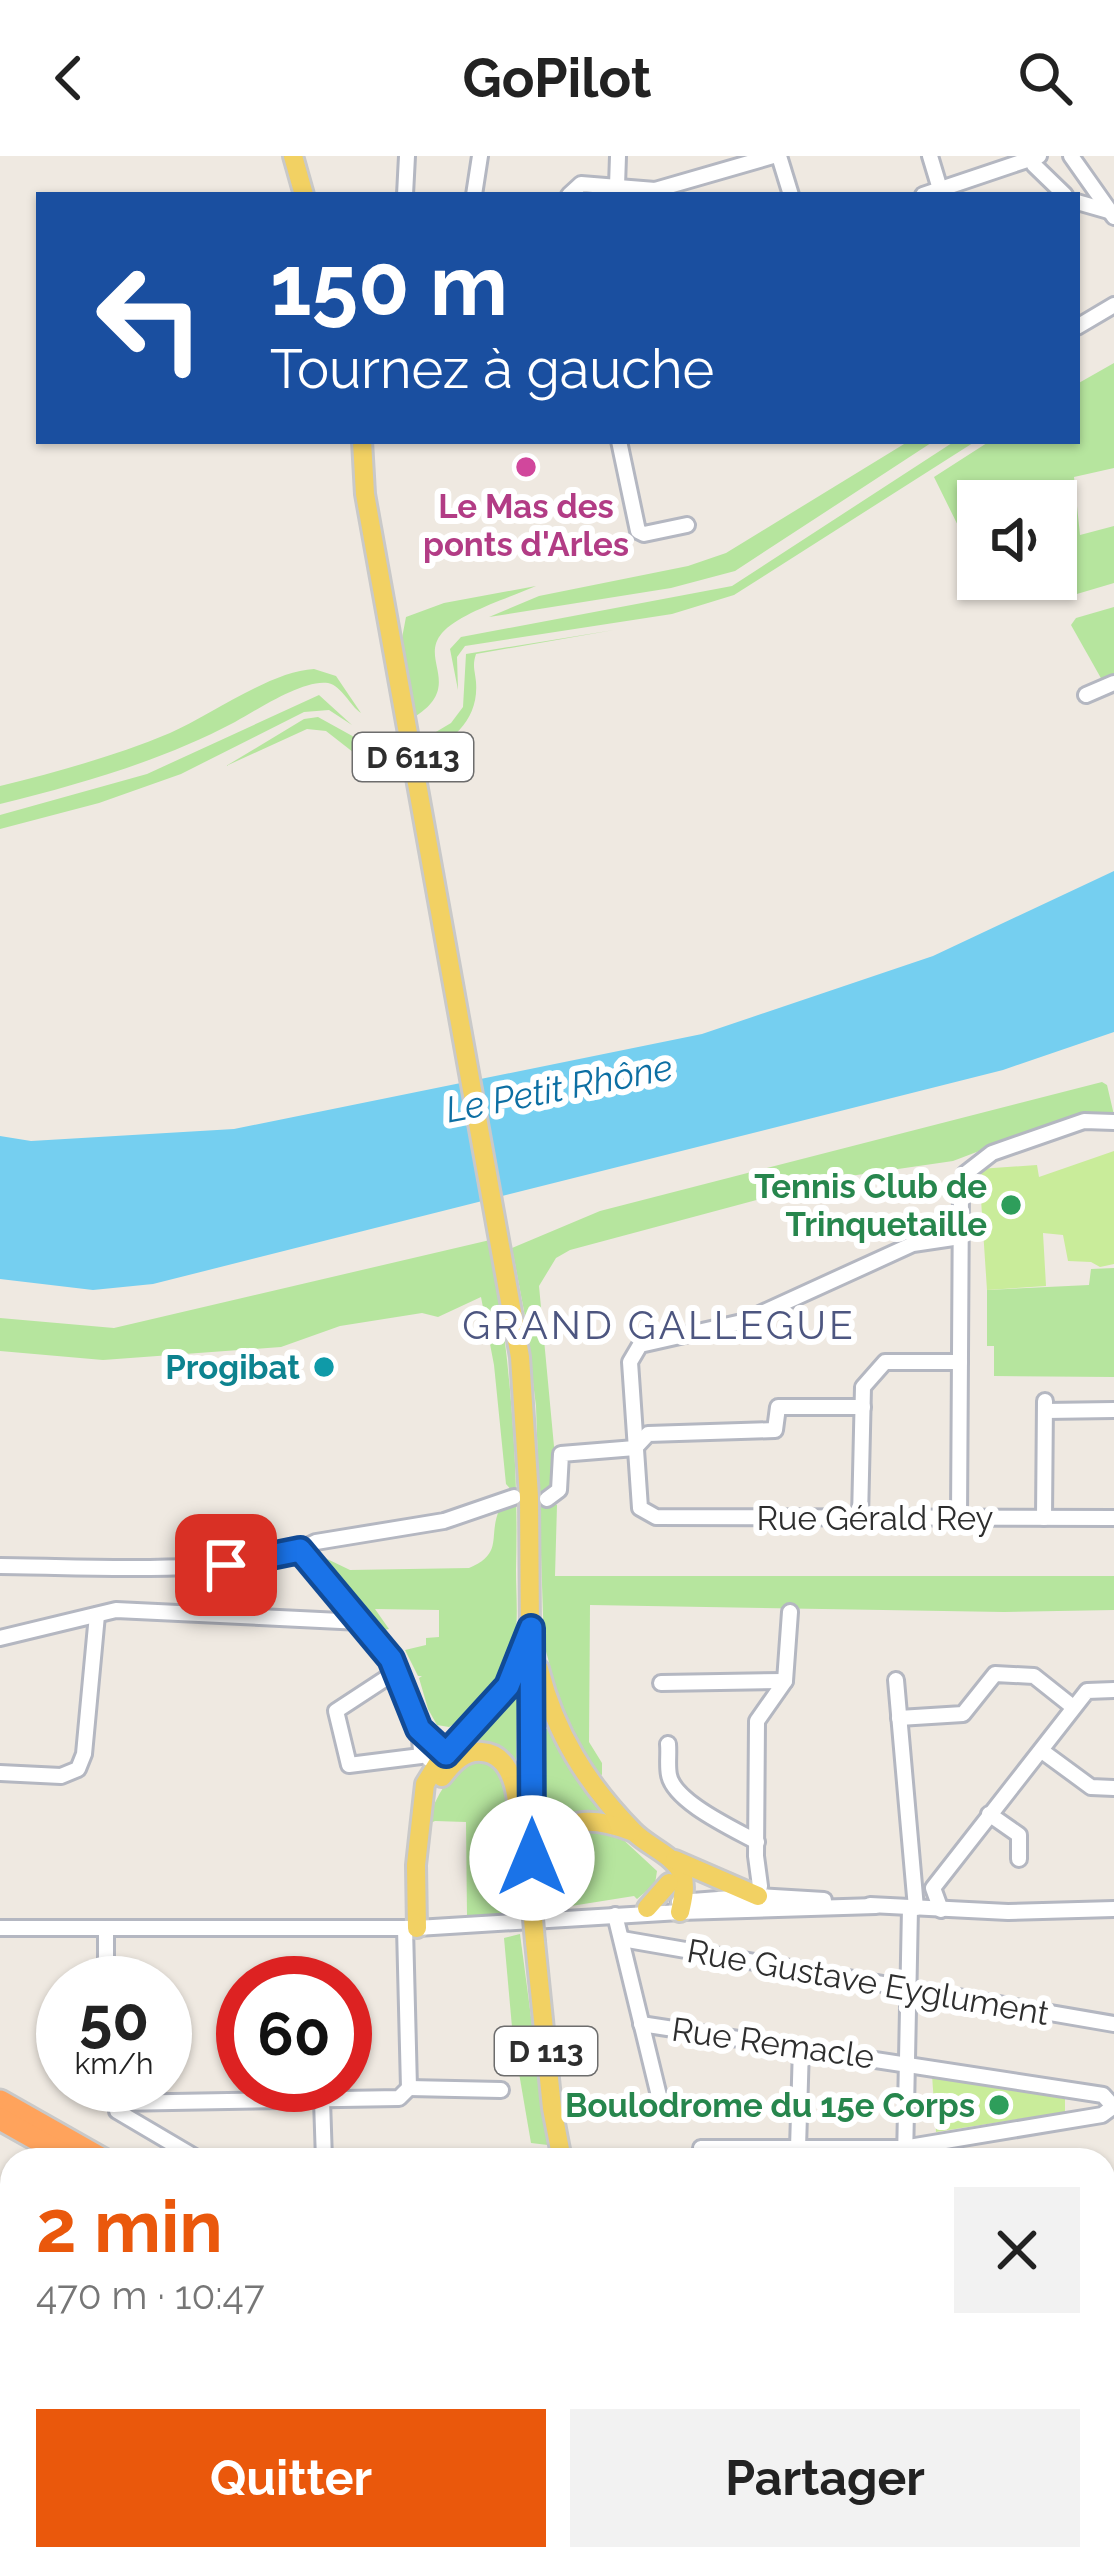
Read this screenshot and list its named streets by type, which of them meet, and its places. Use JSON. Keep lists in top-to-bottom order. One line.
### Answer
{"streets":{"main road":["D 6113","D 113"],"street":["Rue Gérald Rey","Rue Gustave Eyglument","Rue Remacle"]},"crossings":[["D 6113","D 113"]],"districts":["GRAND GALLEGUE"],"water":["Le Petit Rhône"],"places":["Le Mas des ponts d'Arles","Tennis Club de Trinquetaille","Progibat","Boulodrome du 15e Corps"],"page":{"header":"GoPilot","turn":["150 m","Tournez à gauche"],"speed":"50 km/h","limit":"60","heading":["2 min","470 m · 10:47"],"buttons":["Quitter","Partager"]}}
